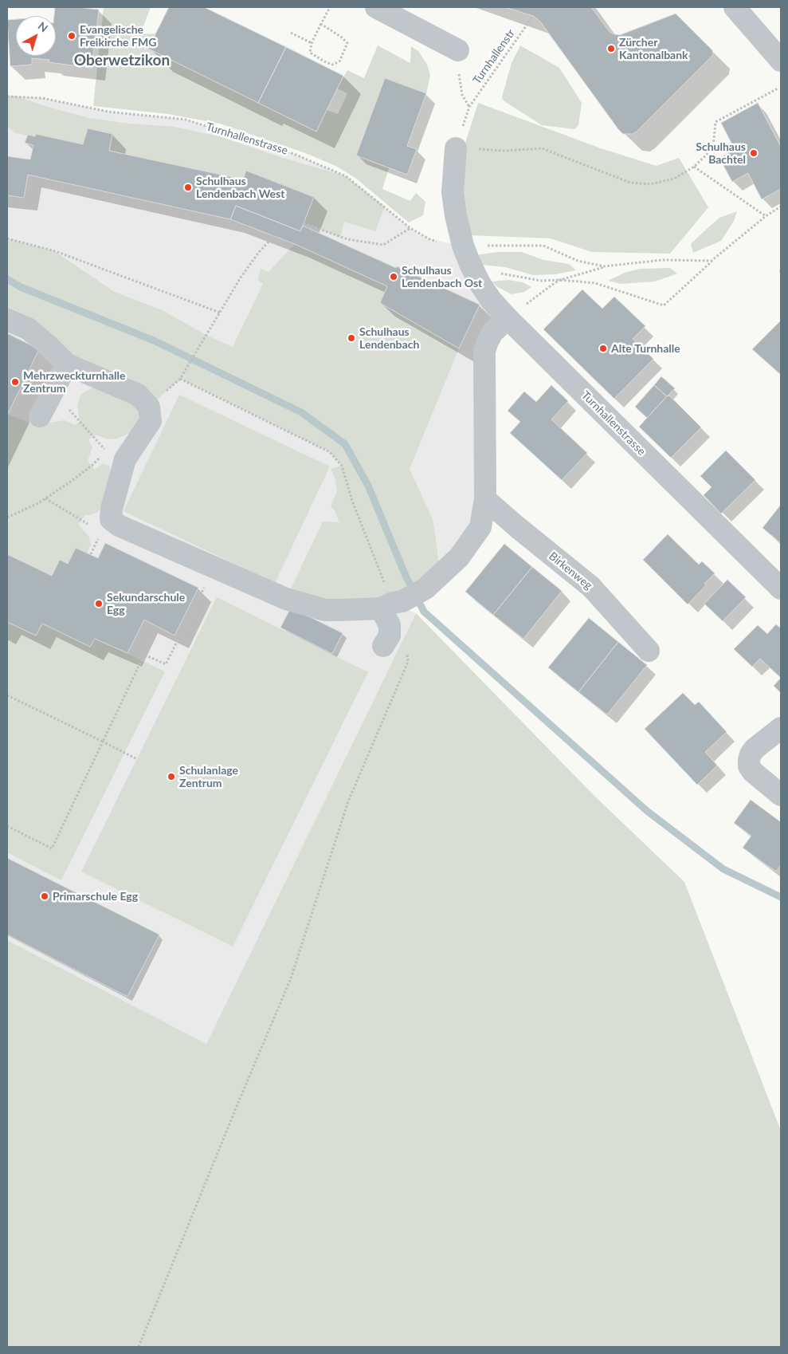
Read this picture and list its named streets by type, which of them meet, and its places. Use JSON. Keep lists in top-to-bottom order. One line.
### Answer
{"streets":{"street":["Turnhallenstrasse","Birkenweg"],"path":["Turnhallenstr"]},"districts":["Oberwetzikon"],"places":["Evangelische Freikirche FMG","Zürcher Kantonalbank","Schulhaus Bachtel","Schulhaus Lendenbach West","Schulhaus Lendenbach Ost","Schulhaus Lendenbach","Alte Turnhalle","Mehrzweckturnhalle Zentrum","Sekundarschule Egg","Schulanlage Zentrum","Primarschule Egg"],"north":"top right"}
